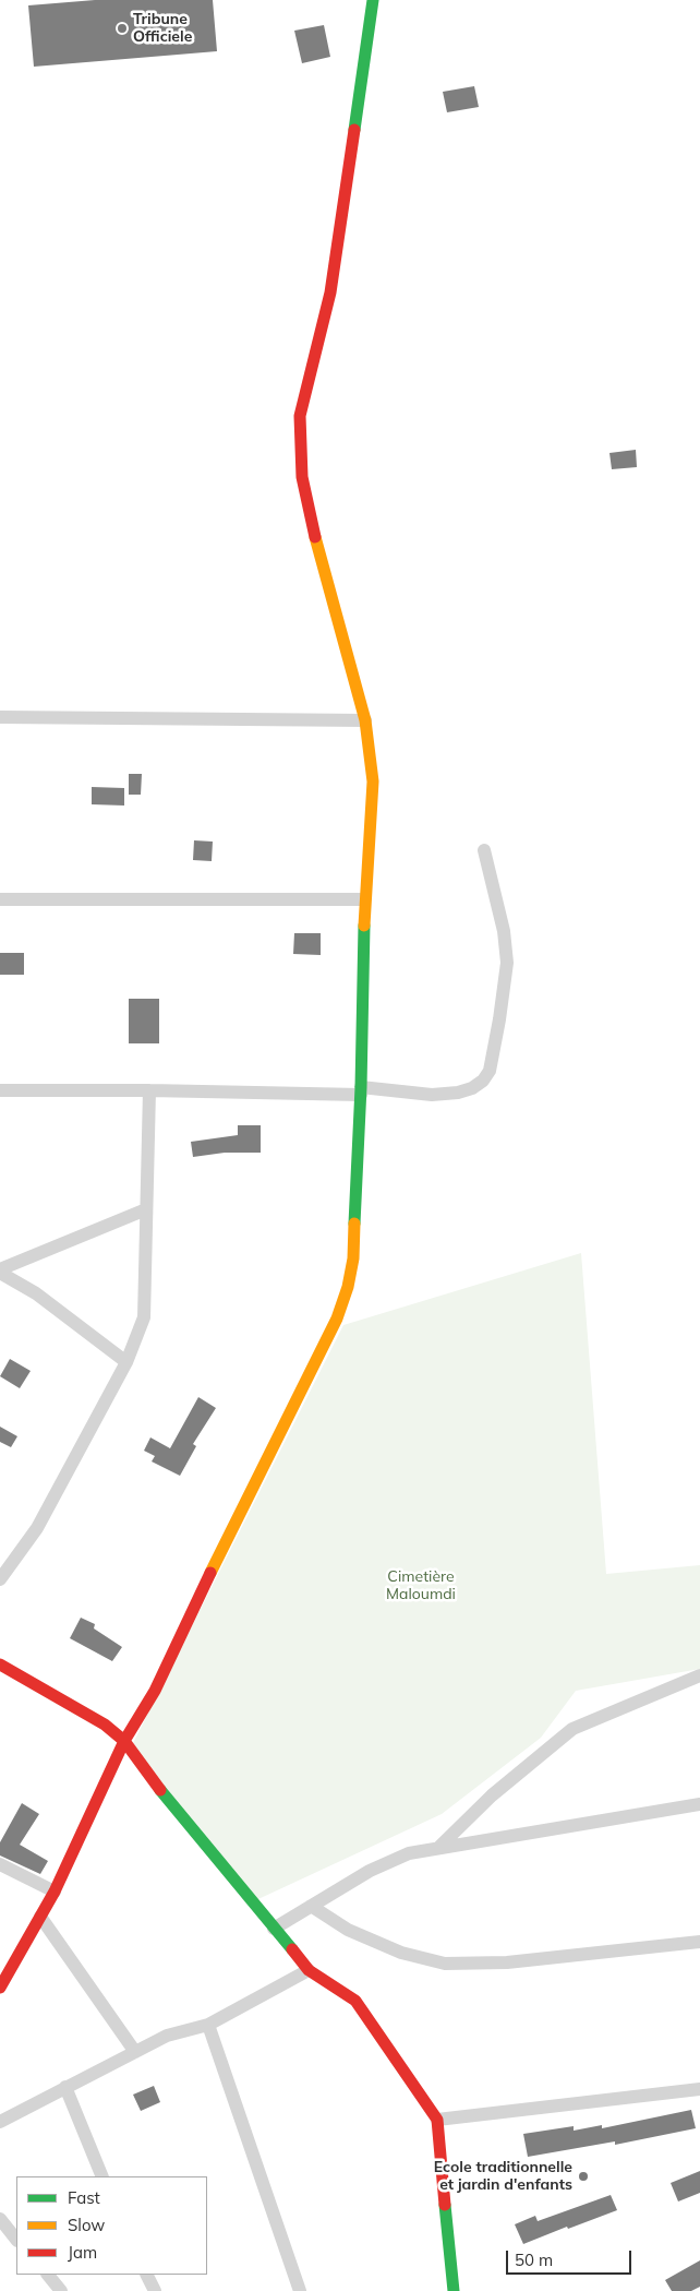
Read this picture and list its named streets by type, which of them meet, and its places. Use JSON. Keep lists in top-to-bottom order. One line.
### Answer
{"parks":["Cimetière Maloumdi"],"places":["Tribune Officiele","Ecole traditionnelle et jardin d'enfants"],"legend":["Fast","Slow","Jam"],"scale_bar":"50 m"}
